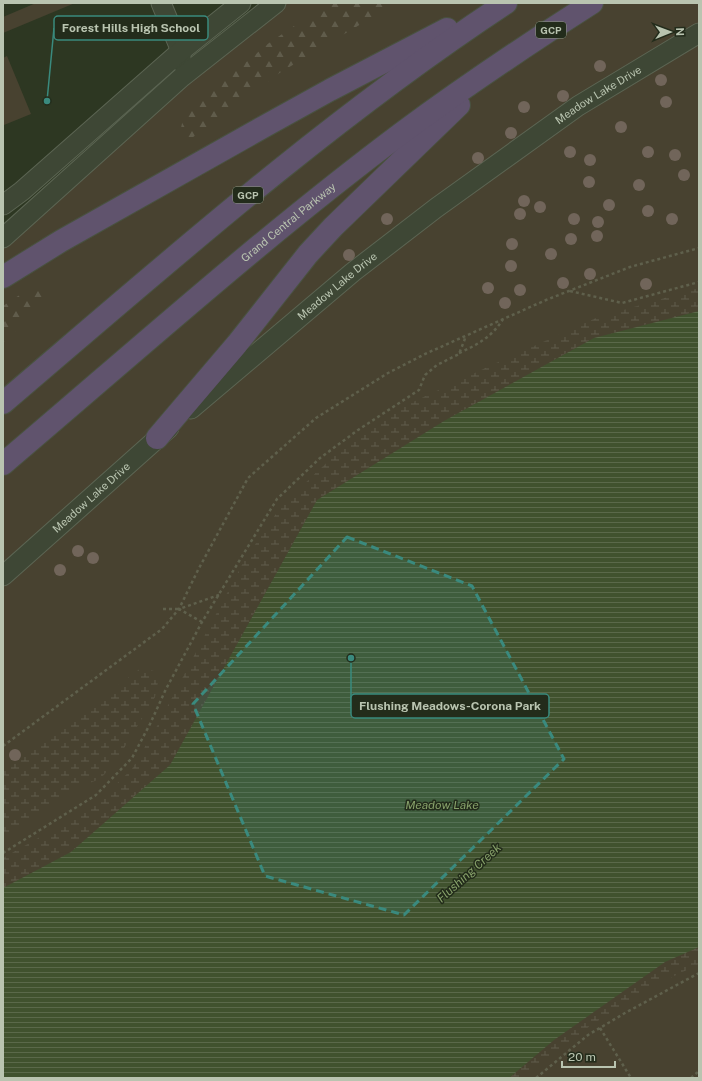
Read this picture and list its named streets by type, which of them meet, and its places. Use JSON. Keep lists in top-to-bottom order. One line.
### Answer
{"streets":{"highway":["GCP","Grand Central Parkway"],"street":["Meadow Lake Drive"]},"water":["Meadow Lake","Flushing Creek"],"places":["Forest Hills High School","Flushing Meadows-Corona Park"],"scale_bar":"20 m","north":"right"}
